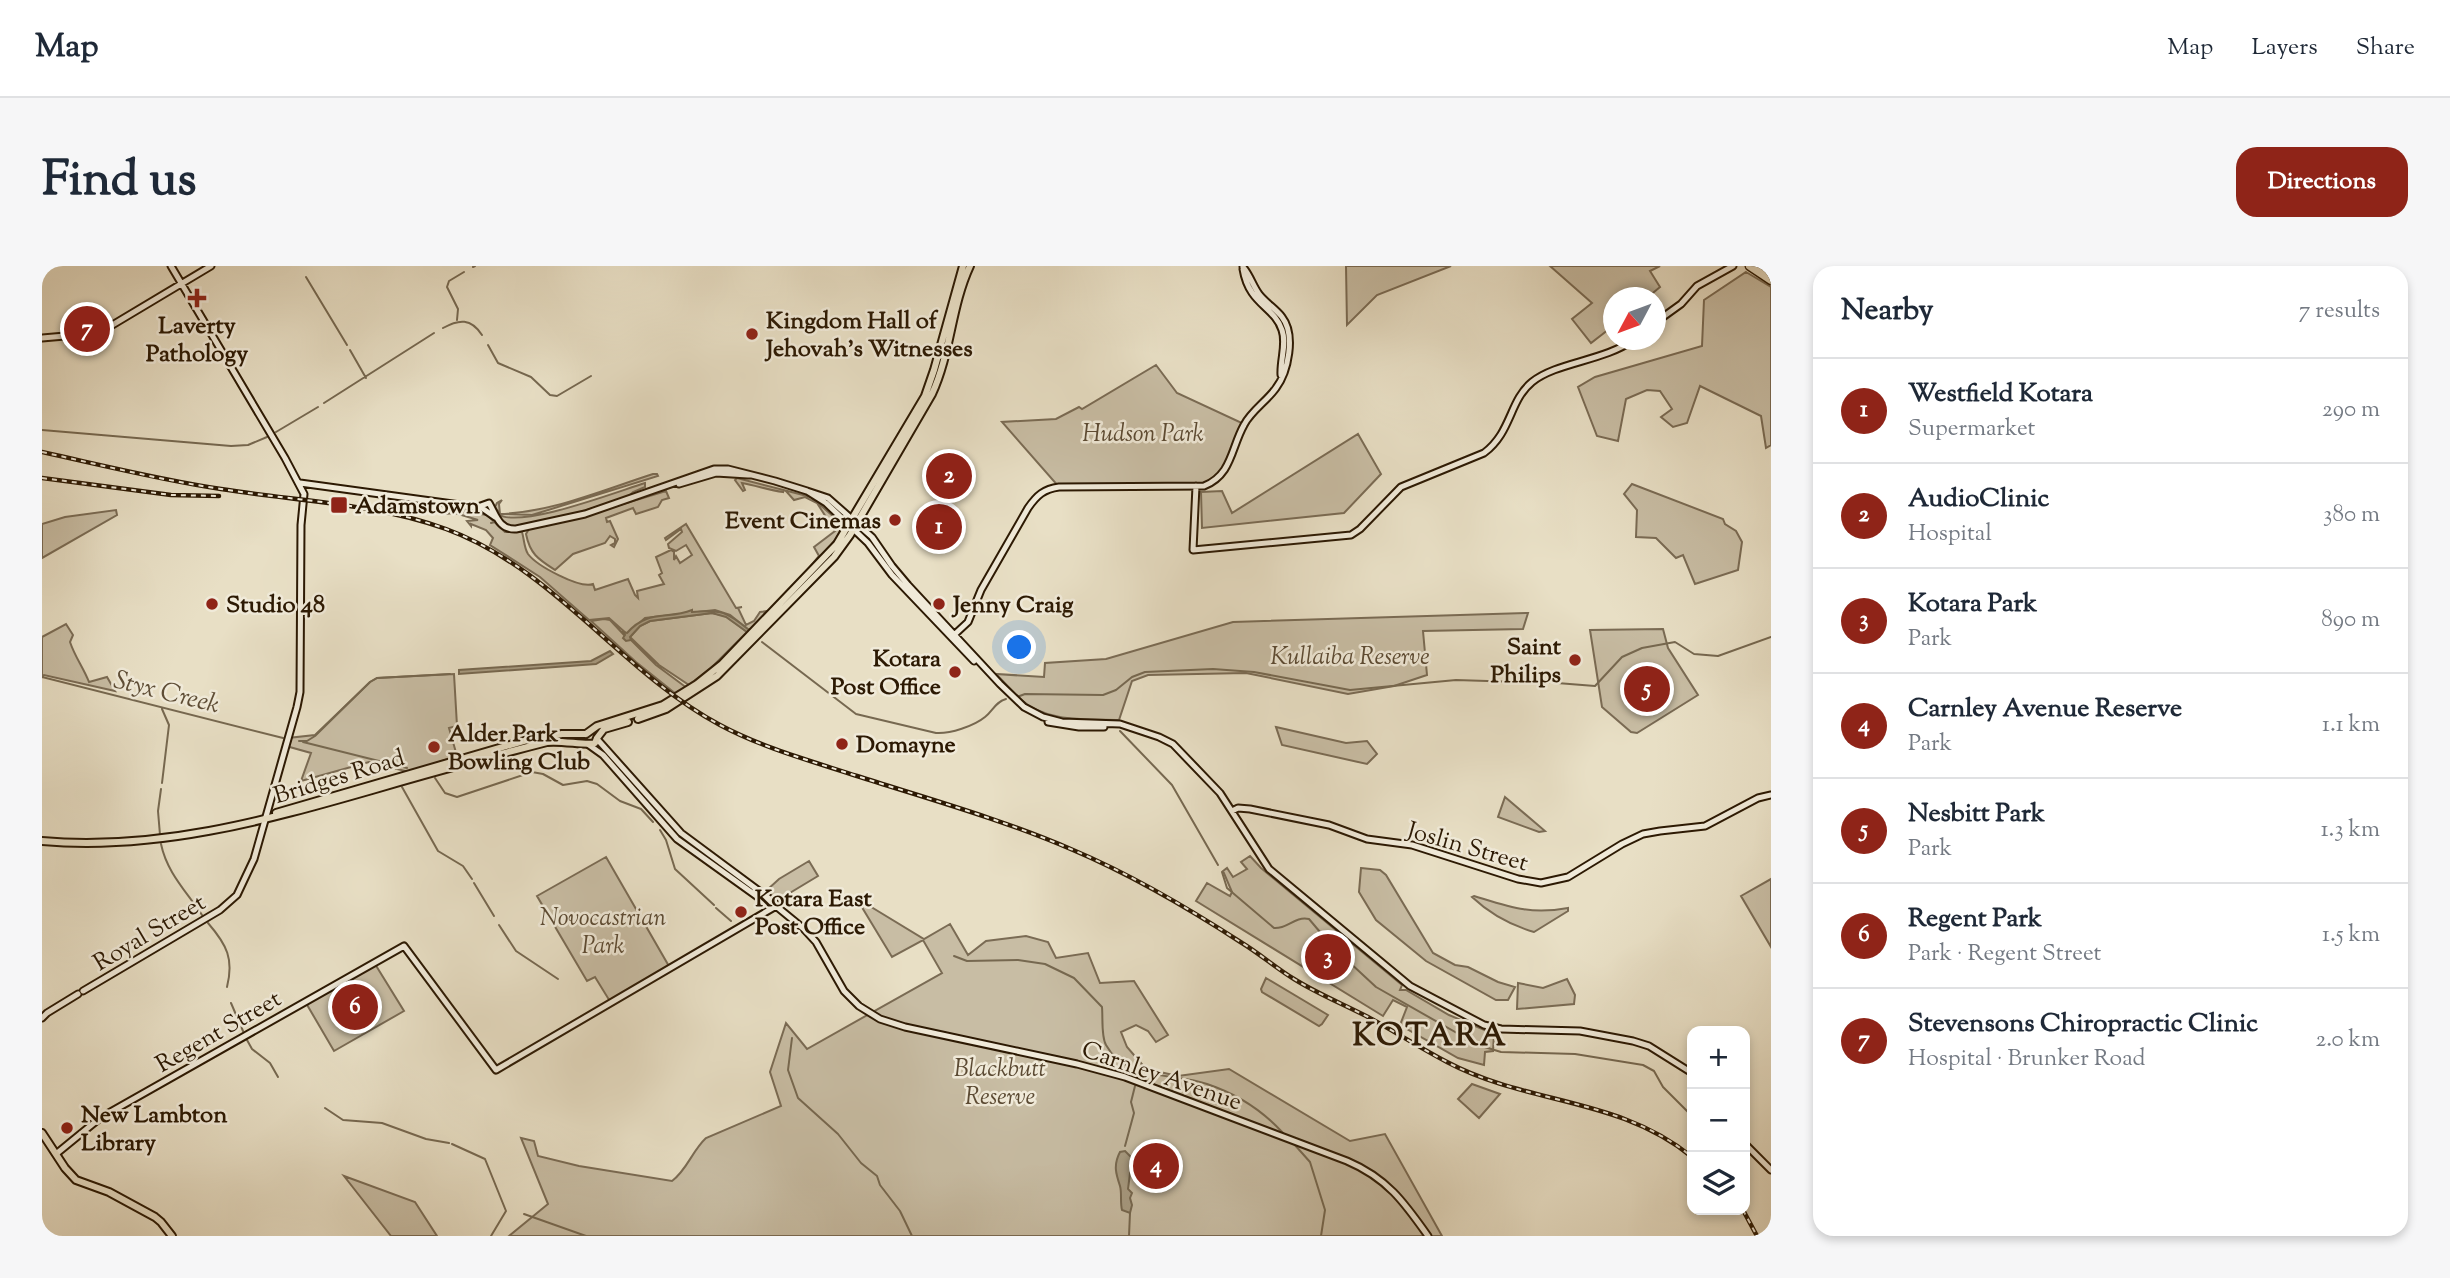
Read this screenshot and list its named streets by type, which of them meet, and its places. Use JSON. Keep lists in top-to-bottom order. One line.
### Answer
{"streets":{"main road":["Bridges Road","Joslin Street","Royal Street","Regent Street","Carnley Avenue"]},"crossings":[["Bridges Road","Royal Street"],["Bridges Road","Carnley Avenue"]],"districts":["KOTARA"],"water":["Styx Creek"],"parks":["Hudson Park","Kullaiba Reserve","Novocastrian Park","Blackbutt Reserve"],"places":{"health":["Laverty Pathology"],"other":["Kingdom Hall of Jehovah's Witnesses","Event Cinemas","Studio 48","Jenny Craig","Saint Philips","Kotara Post Office","Domayne","Alder Park Bowling Club","Kotara East Post Office","New Lambton Library"],"transit":["Adamstown"]},"north":"bottom left","page":{"header":"Map","nav":["Map","Layers","Share"],"title":"Find us","buttons":"Directions","heading":["Nearby","7 results"],"pins":["7","2","1","5","3","6","4"],"list":[{"mark":"1","name":"Westfield Kotara","note":"Supermarket","value":"290 m"},{"mark":"2","name":"AudioClinic","note":"Hospital","value":"380 m"},{"mark":"3","name":"Kotara Park","note":"Park","value":"890 m"},{"mark":"4","name":"Carnley Avenue Reserve","note":"Park","value":"1.1 km"},{"mark":"5","name":"Nesbitt Park","note":"Park","value":"1.3 km"},{"mark":"6","name":"Regent Park","note":"Park · Regent Street","value":"1.5 km"},{"mark":"7","name":"Stevensons Chiropractic Clinic","note":"Hospital · Brunker Road","value":"2.0 km"}],"map_buttons":["+","−"]}}
